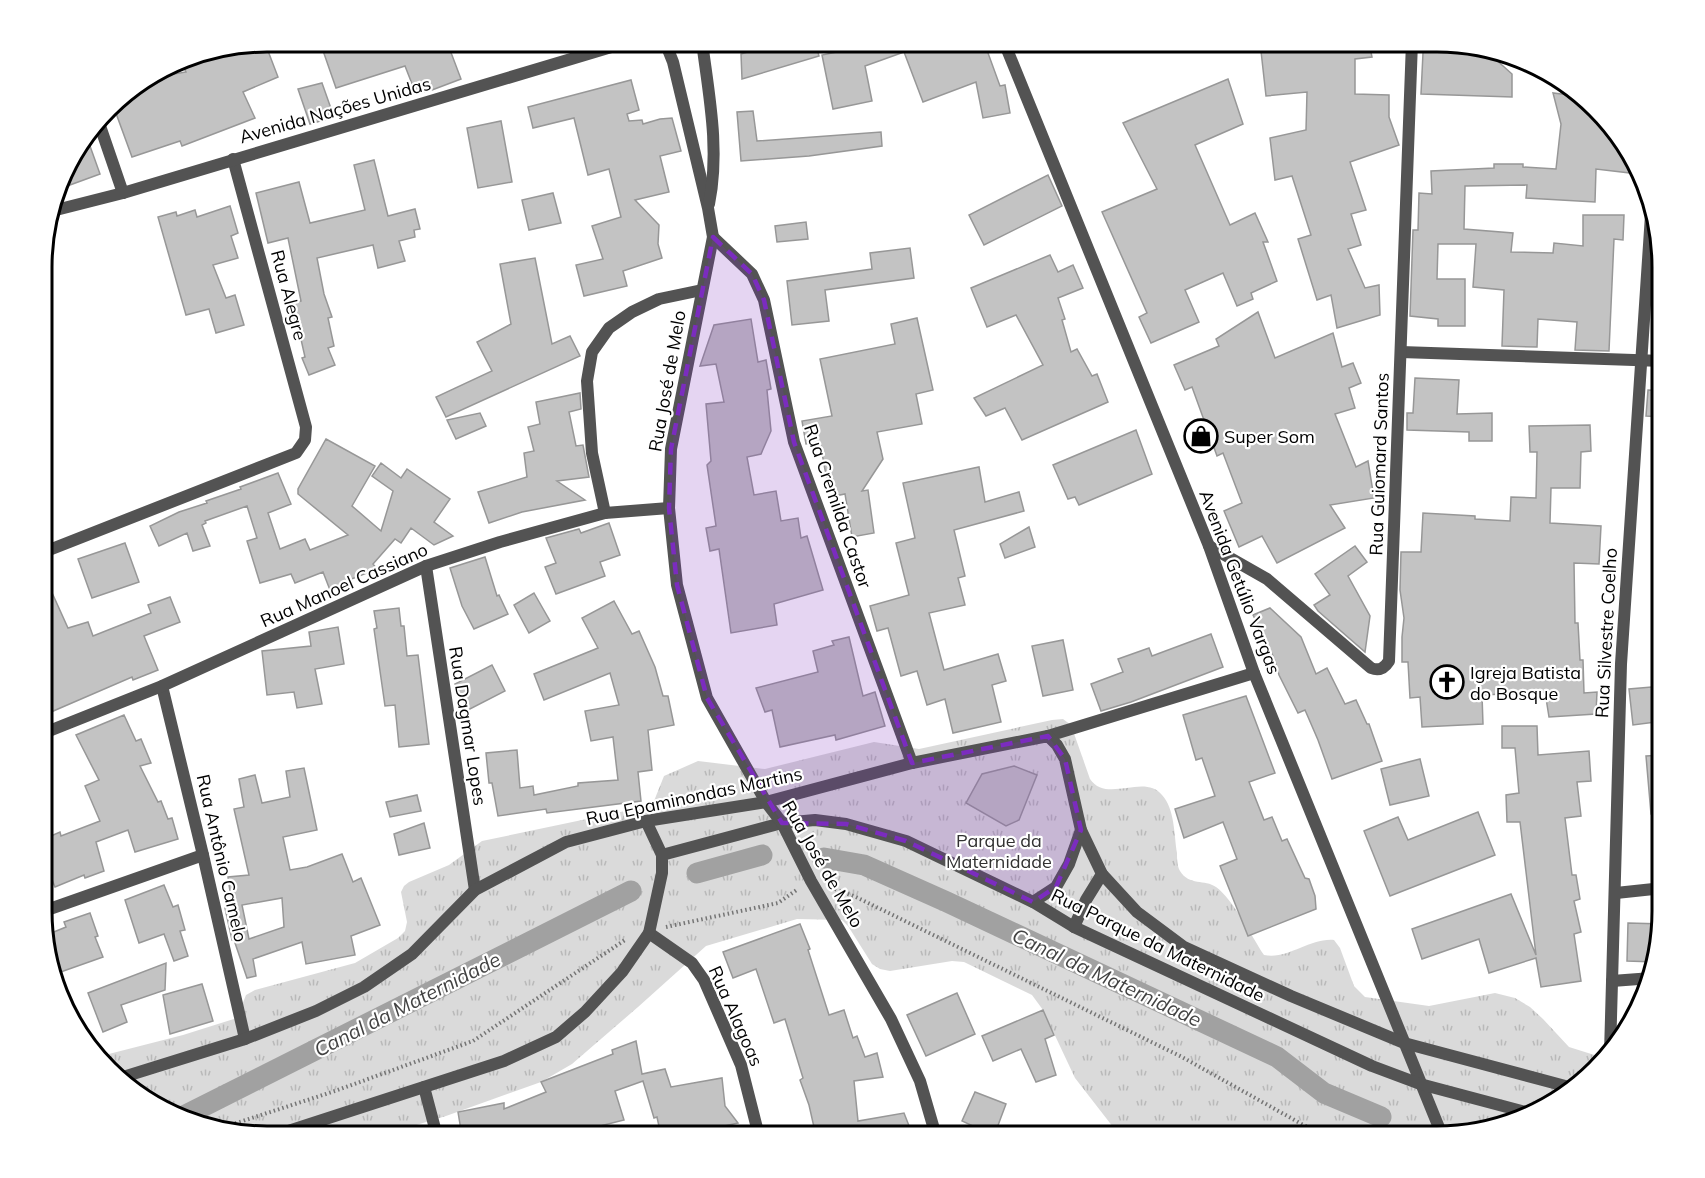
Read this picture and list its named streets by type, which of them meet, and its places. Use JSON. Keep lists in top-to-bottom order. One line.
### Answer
{"streets":{"street":["Avenida Nações Unidas","Rua Alegre","Rua José de Melo","Rua Guiomard Santos","Rua Cremilda Castor","Avenida Getúlio Vargas","Rua Manoel Cassiano","Rua Silvestre Coelho","Rua Dagmar Lopes","Rua Epaminondas Martins","Rua Antônio Camelo","Rua Parque da Maternidade","Rua Alagoas"]},"crossings":[["Avenida Nações Unidas","Rua Alegre"],["Rua José de Melo","Rua Cremilda Castor"],["Rua José de Melo","Rua Manoel Cassiano"],["Rua José de Melo","Rua Epaminondas Martins"],["Rua José de Melo","Rua Parque da Maternidade"],["Rua Guiomard Santos","Avenida Getúlio Vargas"],["Rua Cremilda Castor","Rua Epaminondas Martins"],["Avenida Getúlio Vargas","Rua Epaminondas Martins"],["Avenida Getúlio Vargas","Rua Parque da Maternidade"],["Rua Manoel Cassiano","Rua Dagmar Lopes"],["Rua Manoel Cassiano","Rua Antônio Camelo"],["Rua Dagmar Lopes","Rua Epaminondas Martins"],["Rua Epaminondas Martins","Rua Antônio Camelo"],["Rua Epaminondas Martins","Rua Parque da Maternidade"]],"water":["Canal da Maternidade"],"parks":["Parque da Maternidade"],"places":{"shop":["Super Som"],"church":["Igreja Batista do Bosque"]}}
